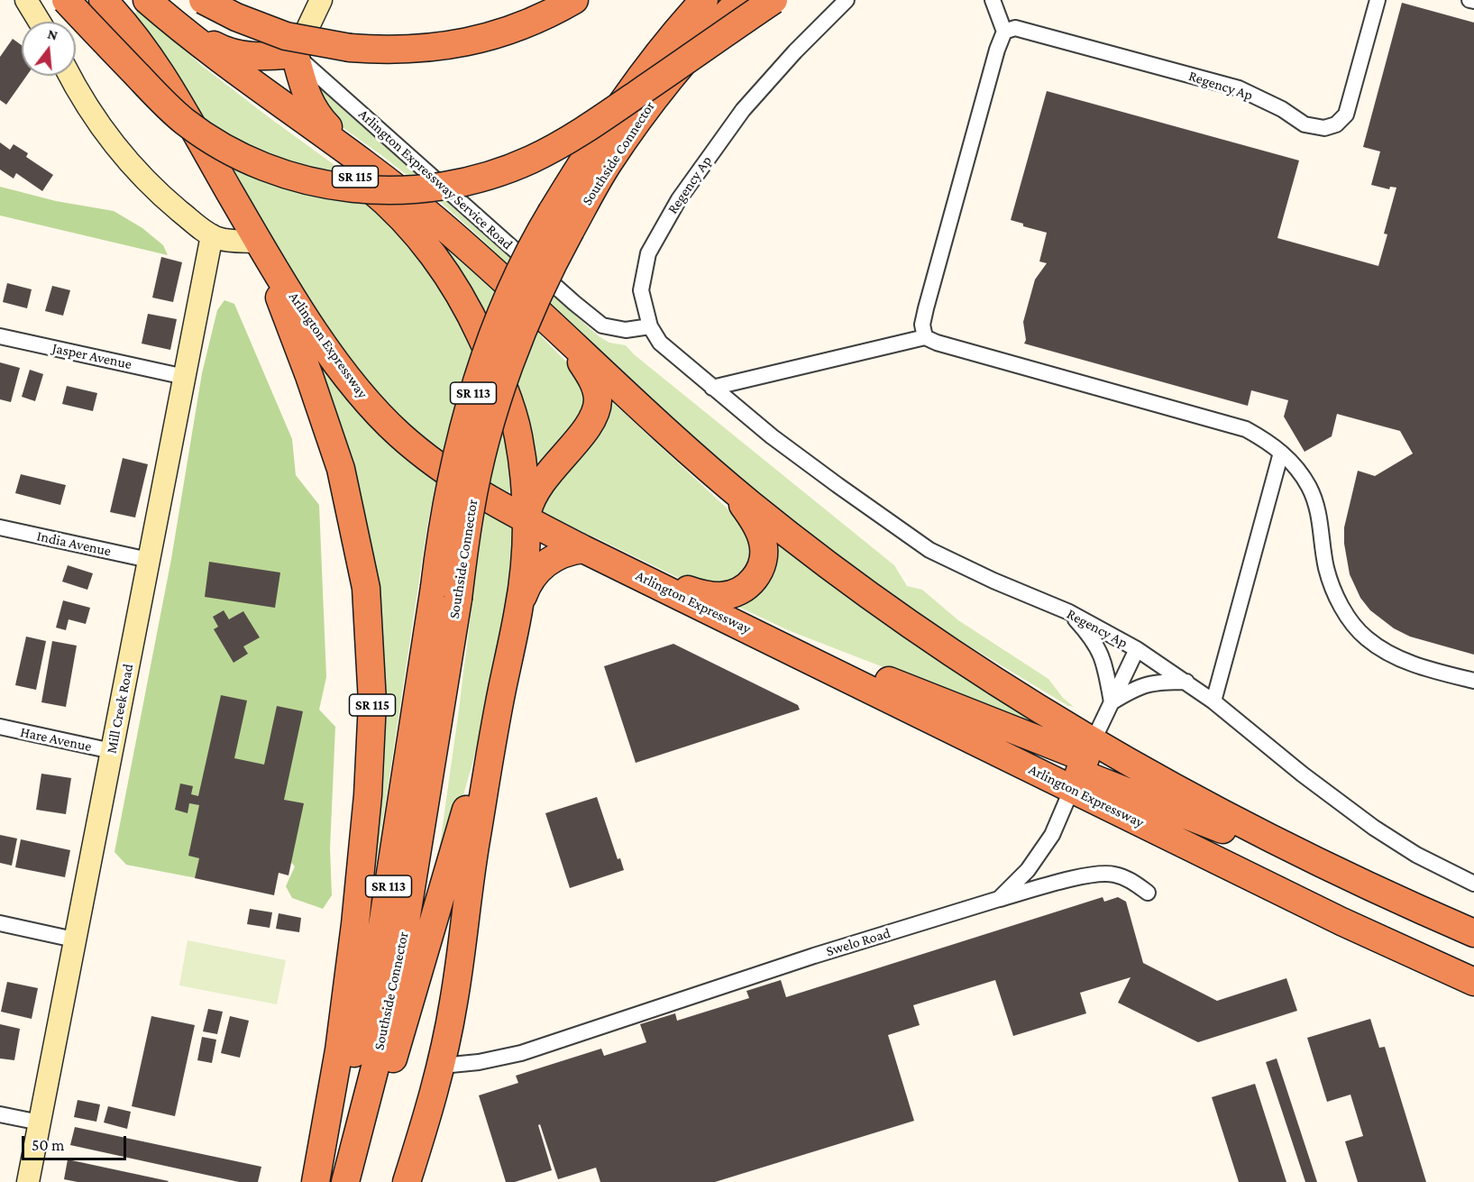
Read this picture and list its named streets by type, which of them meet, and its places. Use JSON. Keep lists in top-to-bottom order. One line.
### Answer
{"streets":{"highway":["Southside Connector","SR 115","Arlington Expressway","SR 113"],"street":["Regency Ap","Arlington Expressway Service Road","Jasper Avenue","India Avenue","Mill Creek Road","Hare Avenue","Swelo Road"]},"crossings":[["Regency Ap","Arlington Expressway Service Road"],["Regency Ap","Swelo Road"],["SR 115","Arlington Expressway"],["Arlington Expressway","Swelo Road"],["Jasper Avenue","Mill Creek Road"],["India Avenue","Mill Creek Road"],["Mill Creek Road","Hare Avenue"]],"scale_bar":"50 m","north":"top"}
